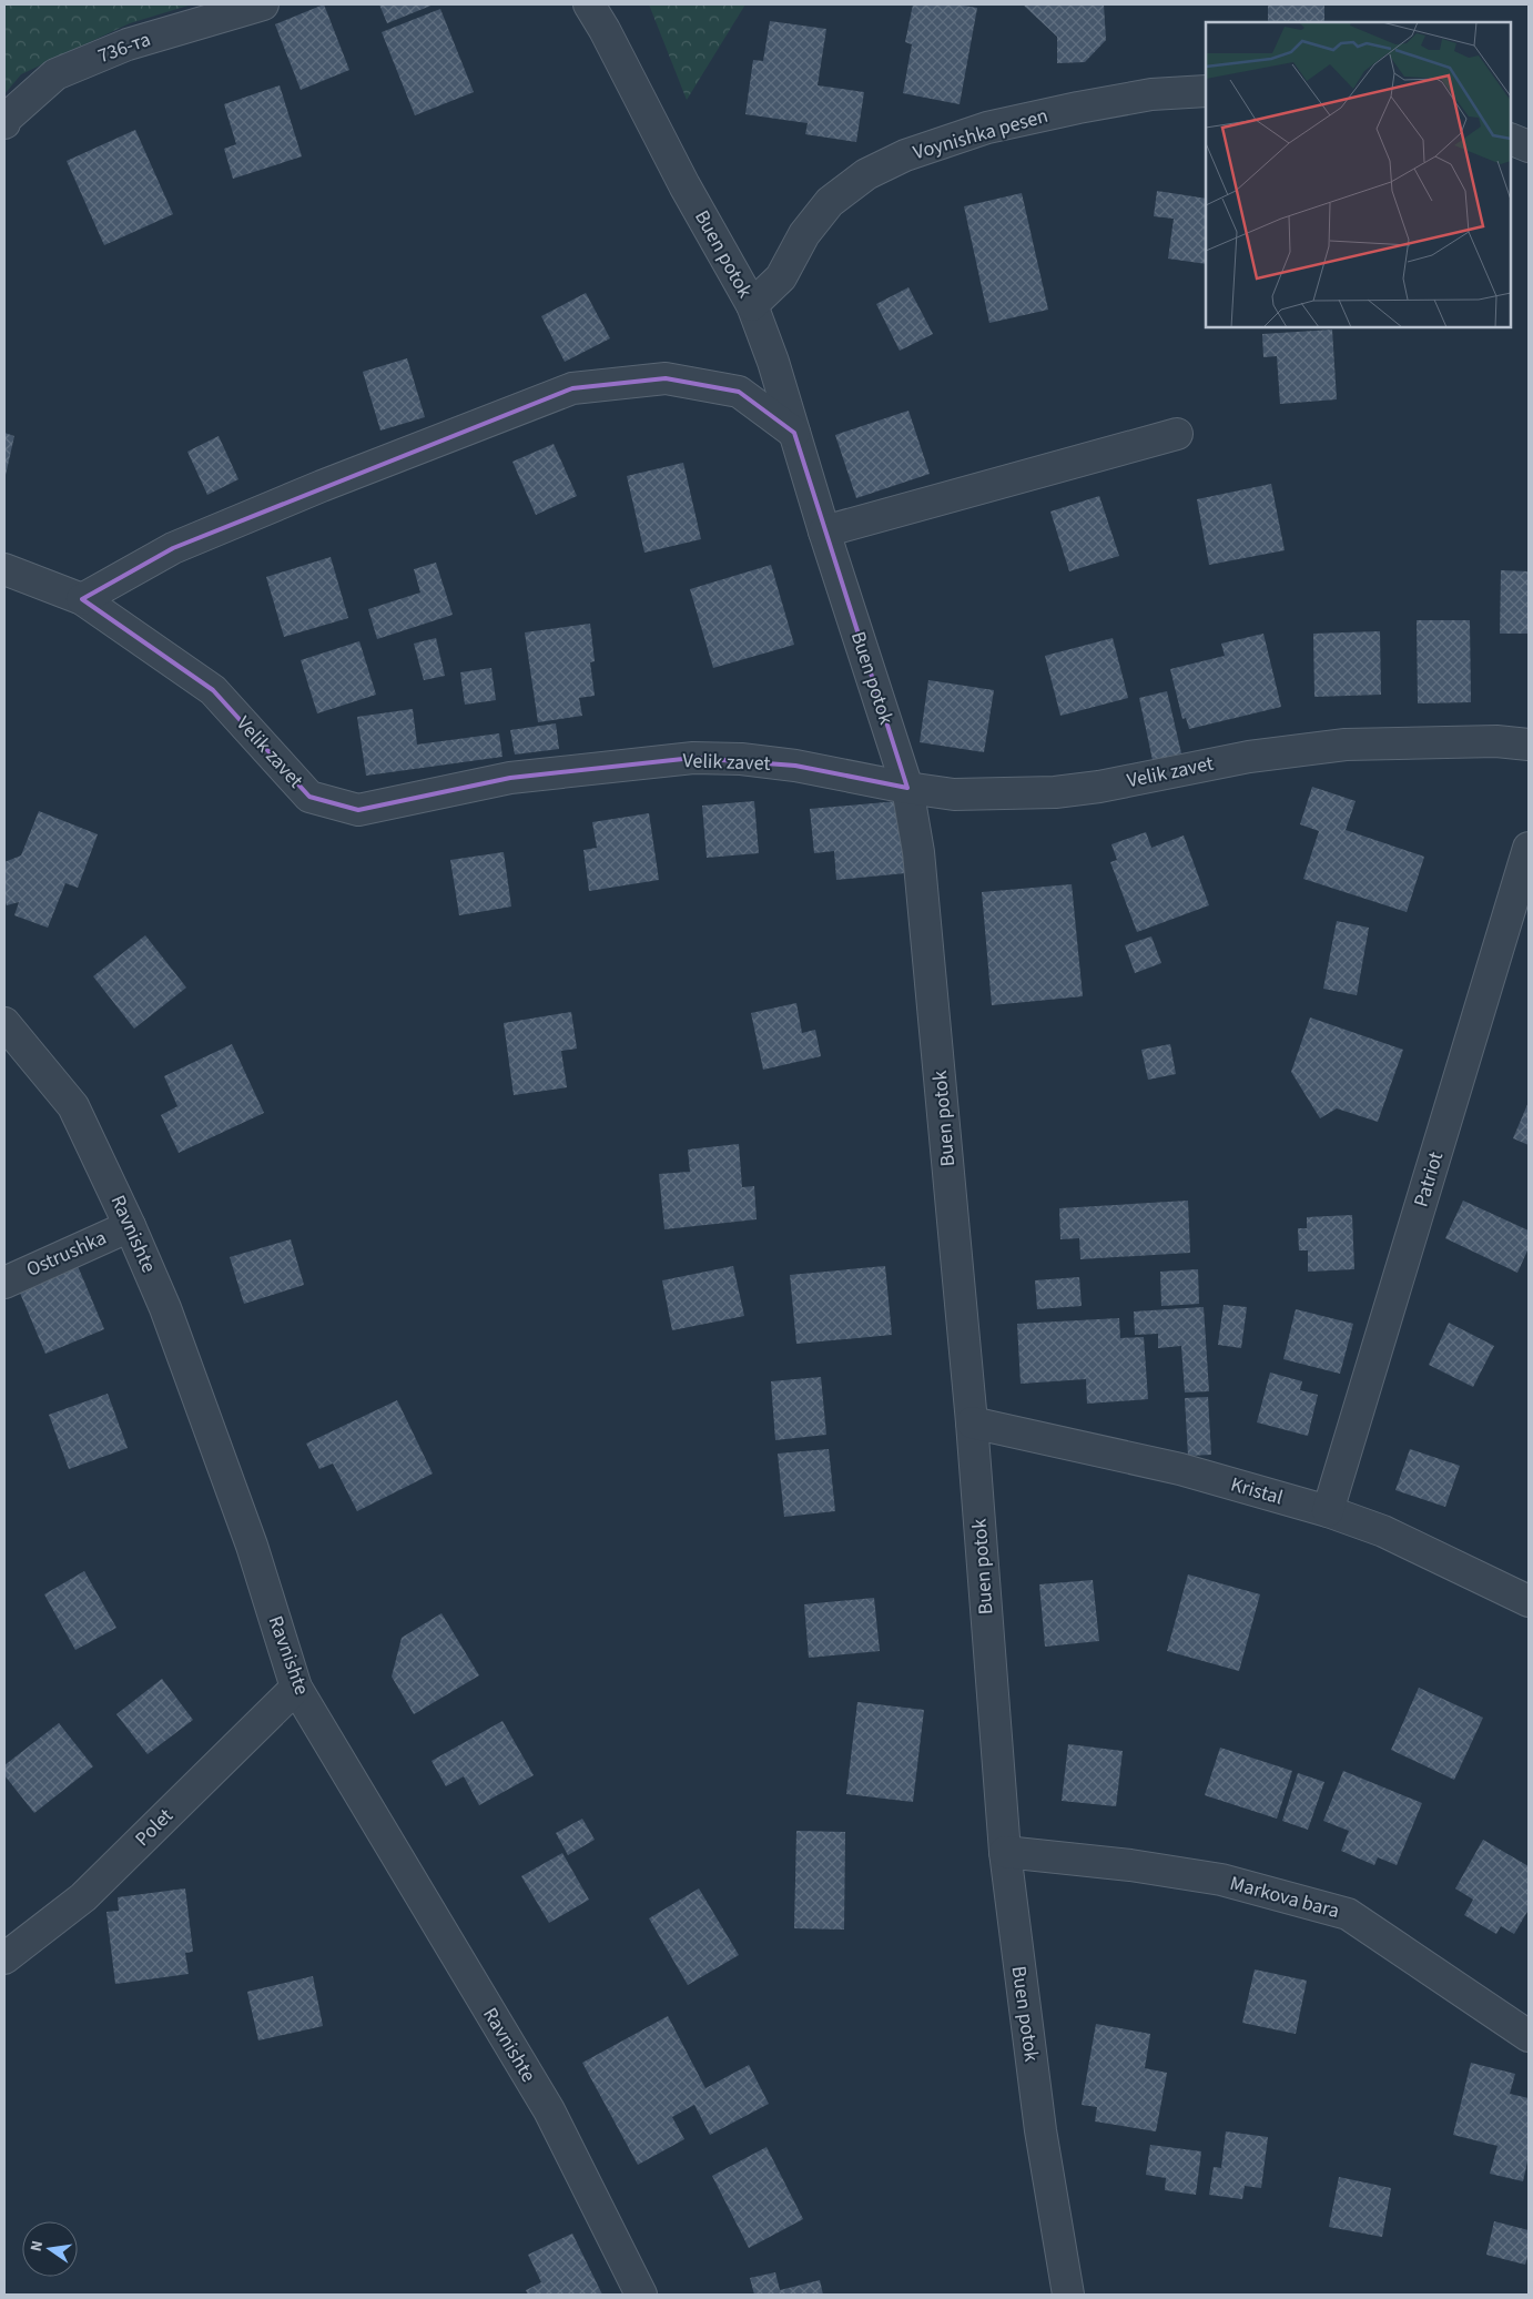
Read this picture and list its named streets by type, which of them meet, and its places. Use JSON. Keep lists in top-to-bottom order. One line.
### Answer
{"streets":{"street":["736-та","Voynishka pesen","Buen potok","Velik zavet","Patriot","Ravnishte","Ostrushka","Kristal","Polet","Markova bara"]},"crossings":[["Voynishka pesen","Buen potok"],["Buen potok","Velik zavet"],["Buen potok","Kristal"],["Buen potok","Markova bara"],["Patriot","Kristal"],["Ravnishte","Ostrushka"],["Ravnishte","Polet"]],"north":"left"}
